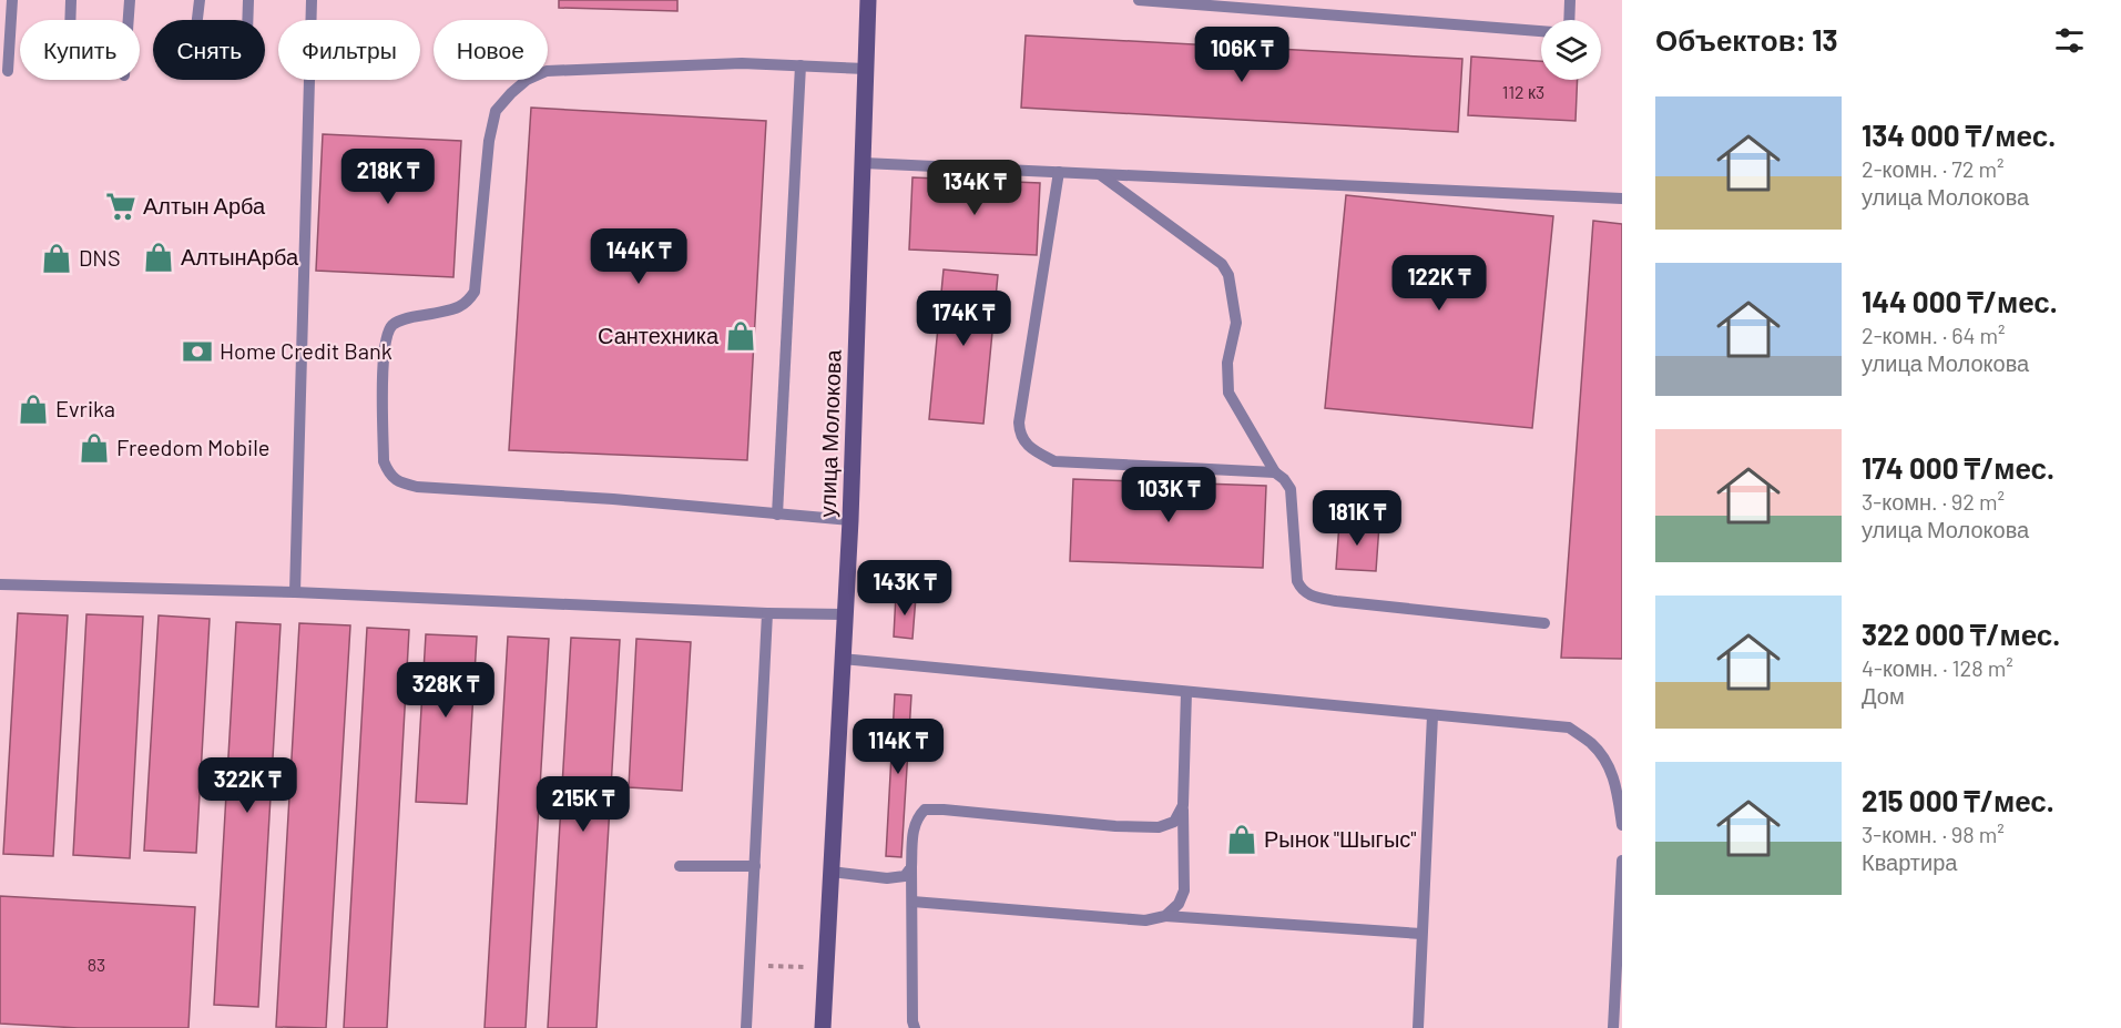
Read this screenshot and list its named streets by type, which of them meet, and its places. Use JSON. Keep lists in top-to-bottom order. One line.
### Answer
{"streets":{"street":["улица Молокова"]},"places":{"supermarket":["Алтын Арба"],"shop":["АлтынАрба","DNS","Сантехника","Evrika","Freedom Mobile","Рынок \"Шыгыс\""],"bank":["Home Credit Bank"]},"house_numbers":["112 к3","83"],"page":{"heading":"Объектов: 13","chip":["Купить","Снять","Фильтры","Новое"],"price":["106K ₸","218K ₸","134K ₸","144K ₸","122K ₸","174K ₸","103K ₸","181K ₸","143K ₸","328K ₸","114K ₸","322K ₸","215K ₸"],"list":[{"name":"134 000 ₸/мес.","note":"2-комн. · 72 m² · улица Молокова"},{"name":"144 000 ₸/мес.","note":"2-комн. · 64 m² · улица Молокова"},{"name":"174 000 ₸/мес.","note":"3-комн. · 92 m² · улица Молокова"},{"name":"322 000 ₸/мес.","note":"4-комн. · 128 m² · Дом"},{"name":"215 000 ₸/мес.","note":"3-комн. · 98 m² · Квартира"}]}}
